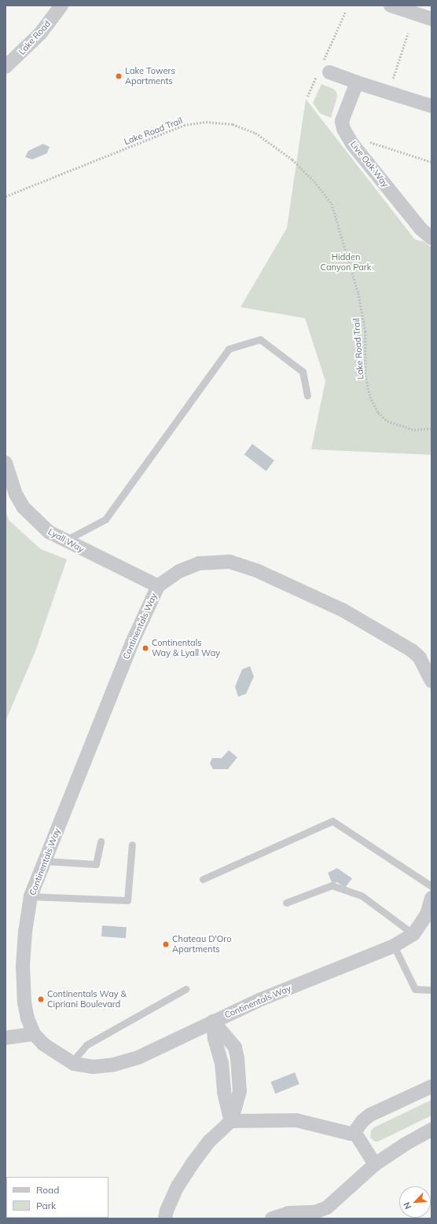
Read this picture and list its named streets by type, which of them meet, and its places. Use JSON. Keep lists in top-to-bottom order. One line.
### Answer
{"streets":{"street":["Lake Road","Live Oak Way","Lyall Way","Continentals Way"],"path":["Lake Road Trail"]},"crossings":[["Lyall Way","Continentals Way"]],"parks":["Hidden Canyon Park"],"places":["Lake Towers Apartments","Continentals Way & Lyall Way","Chateau D'Oro Apartments","Continentals Way & Cipriani Boulevard"],"legend":["Road","Park"],"north":"bottom left"}
